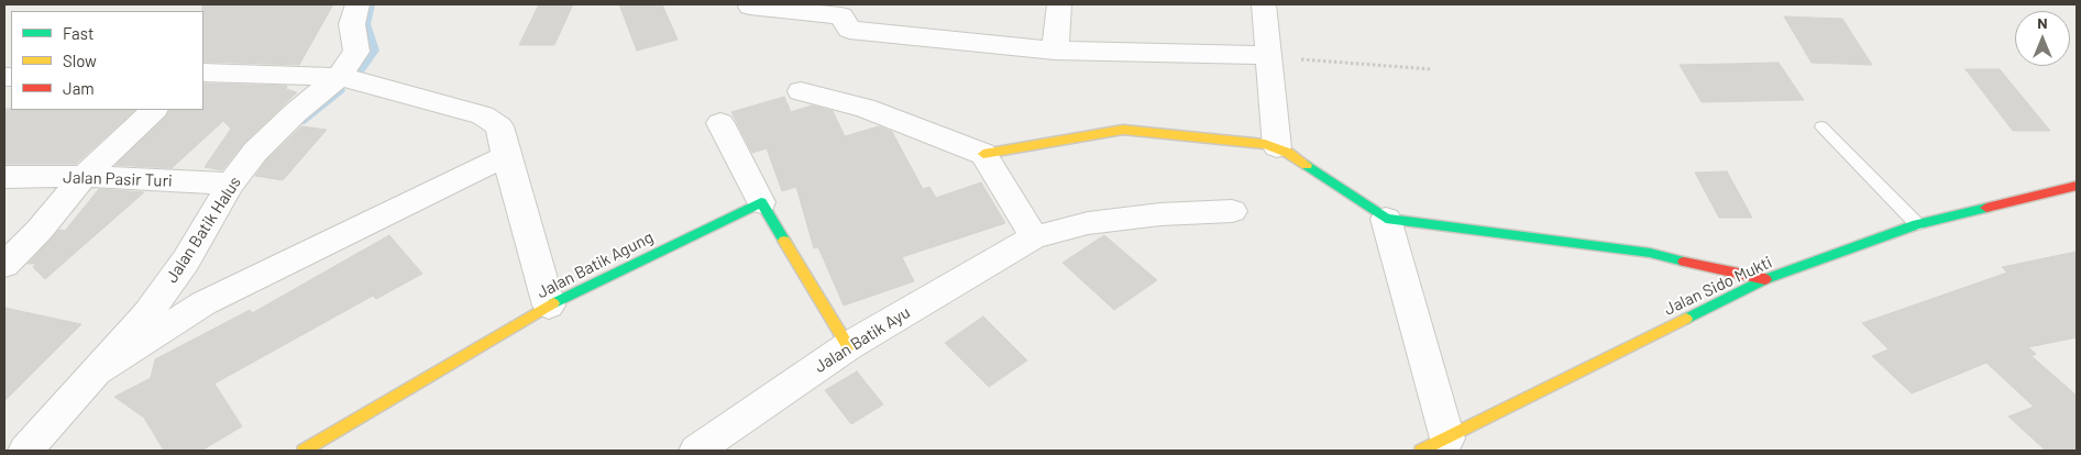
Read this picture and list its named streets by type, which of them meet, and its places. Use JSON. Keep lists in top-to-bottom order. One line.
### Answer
{"streets":{"street":["Jalan Pasir Turi","Jalan Batik Halus","Jalan Batik Agung","Jalan Sido Mukti","Jalan Batik Ayu"]},"crossings":[["Jalan Pasir Turi","Jalan Batik Halus"]],"legend":["Fast","Slow","Jam"],"north":"top"}
